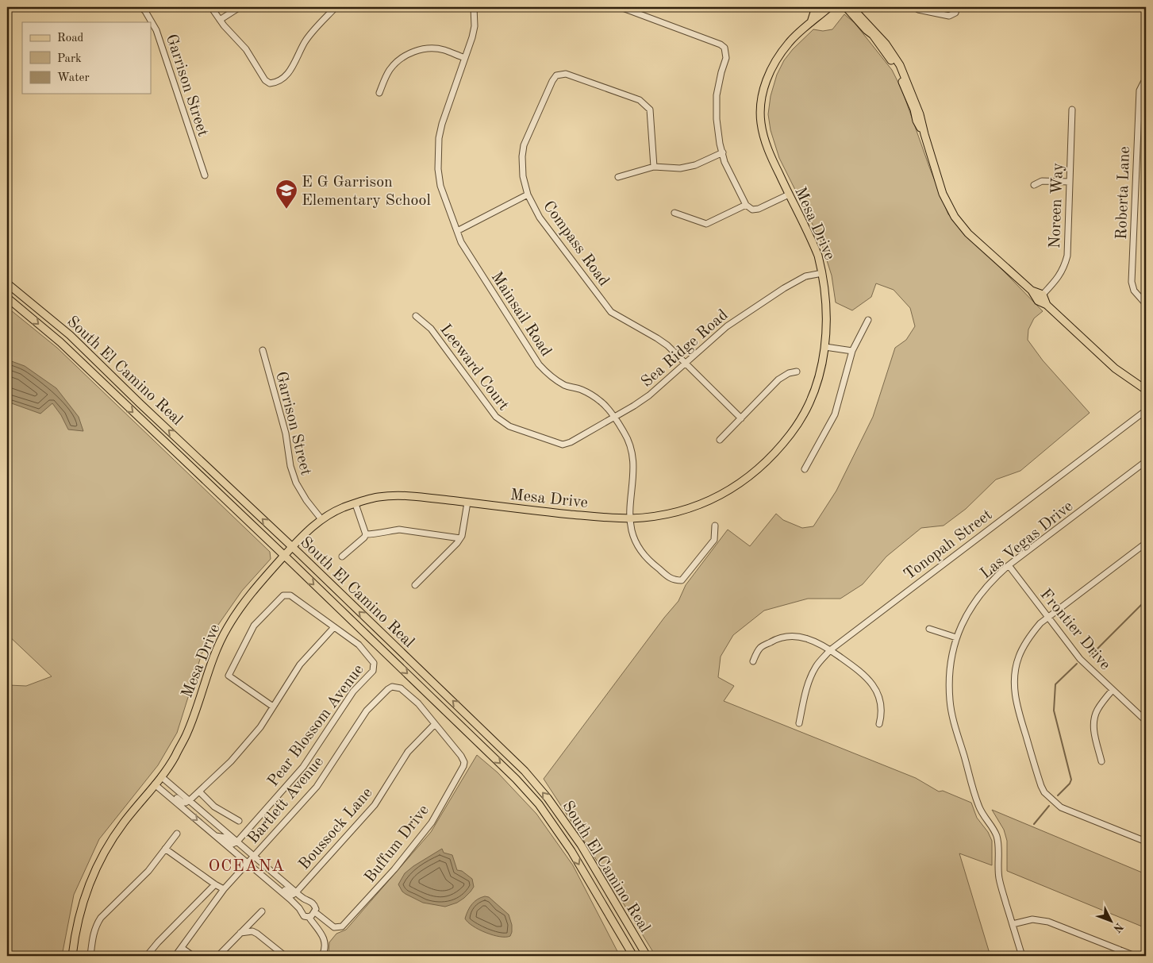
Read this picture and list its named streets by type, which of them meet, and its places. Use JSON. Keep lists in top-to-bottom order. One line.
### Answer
{"streets":{"main road":["Mesa Drive","South El Camino Real"],"street":["Garrison Street","Roberta Lane","Noreen Way","Compass Road","Mainsail Road","Sea Ridge Road","Leeward Court","Las Vegas Drive","Tonopah Street","Frontier Drive","Pear Blossom Avenue","Bartlett Avenue","Boussock Lane","Buffum Drive"]},"crossings":[["Garrison Street","Mesa Drive"],["Mesa Drive","Mainsail Road"],["Mesa Drive","Sea Ridge Road"],["Mesa Drive","South El Camino Real"],["Compass Road","Sea Ridge Road"],["Mainsail Road","Sea Ridge Road"],["Sea Ridge Road","Leeward Court"],["Las Vegas Drive","Frontier Drive"],["Bartlett Avenue","Boussock Lane"],["Bartlett Avenue","Buffum Drive"],["Boussock Lane","Buffum Drive"]],"districts":["OCEANA"],"places":{"school or university":["E G Garrison Elementary School"]},"legend":["Road","Park","Water"],"north":"bottom right"}
